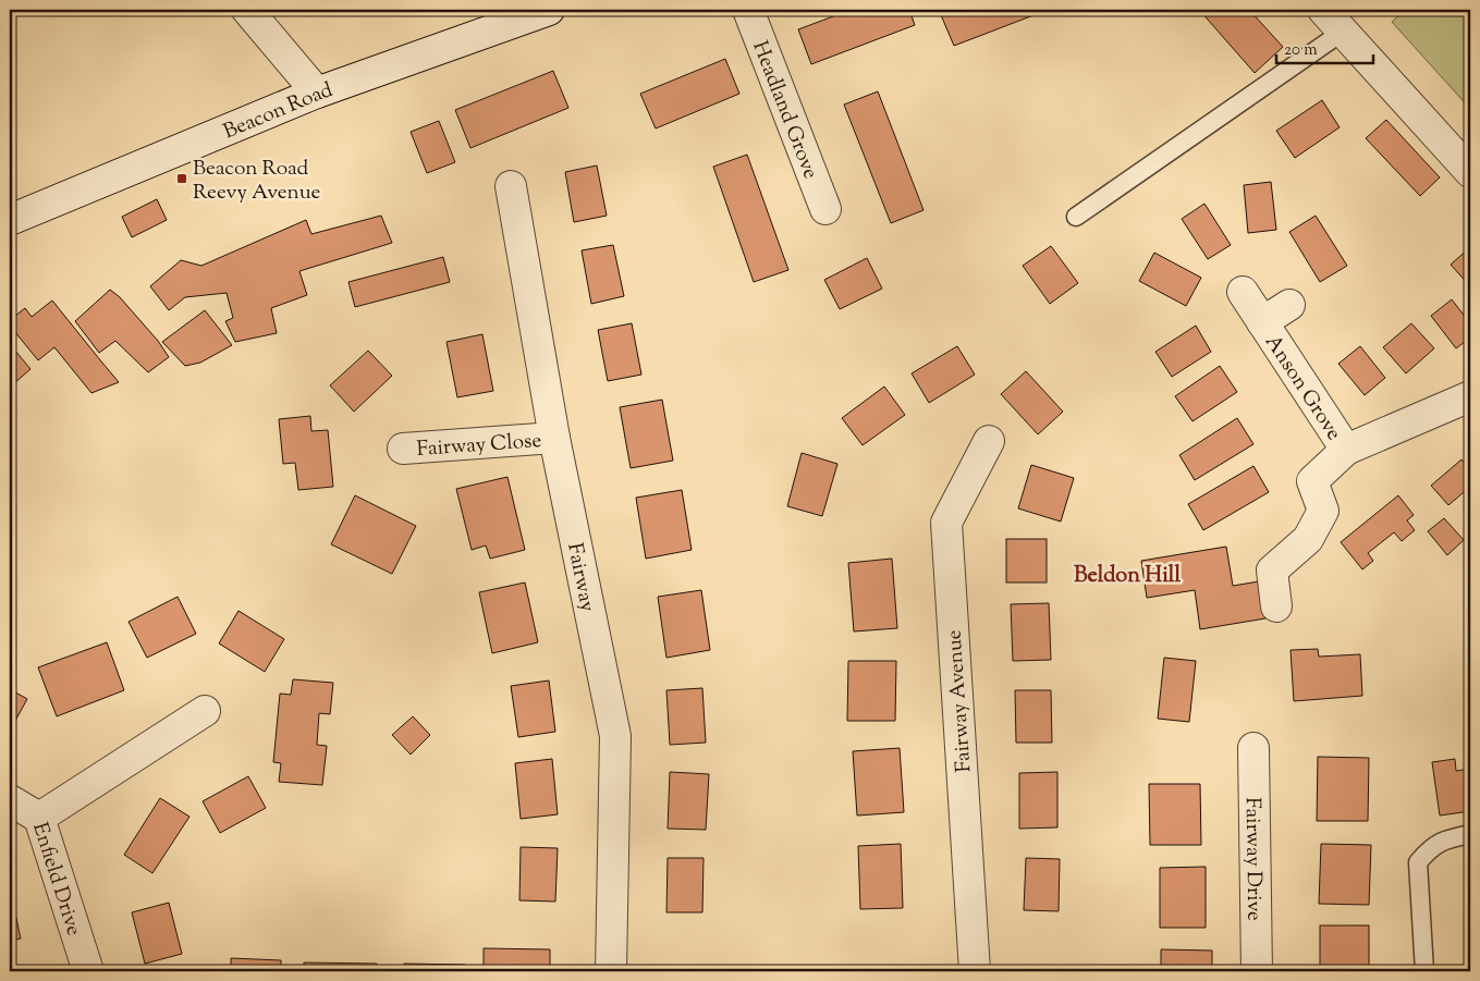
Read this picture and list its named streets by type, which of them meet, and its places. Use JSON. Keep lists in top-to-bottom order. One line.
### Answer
{"streets":{"street":["Headland Grove","Beacon Road","Anson Grove","Fairway Close","Fairway","Fairway Avenue","Fairway Drive","Enfield Drive"]},"crossings":[["Fairway Close","Fairway"]],"districts":["Beldon Hill"],"places":{"transit":["Beacon Road Reevy Avenue"]},"scale_bar":"20 m"}
